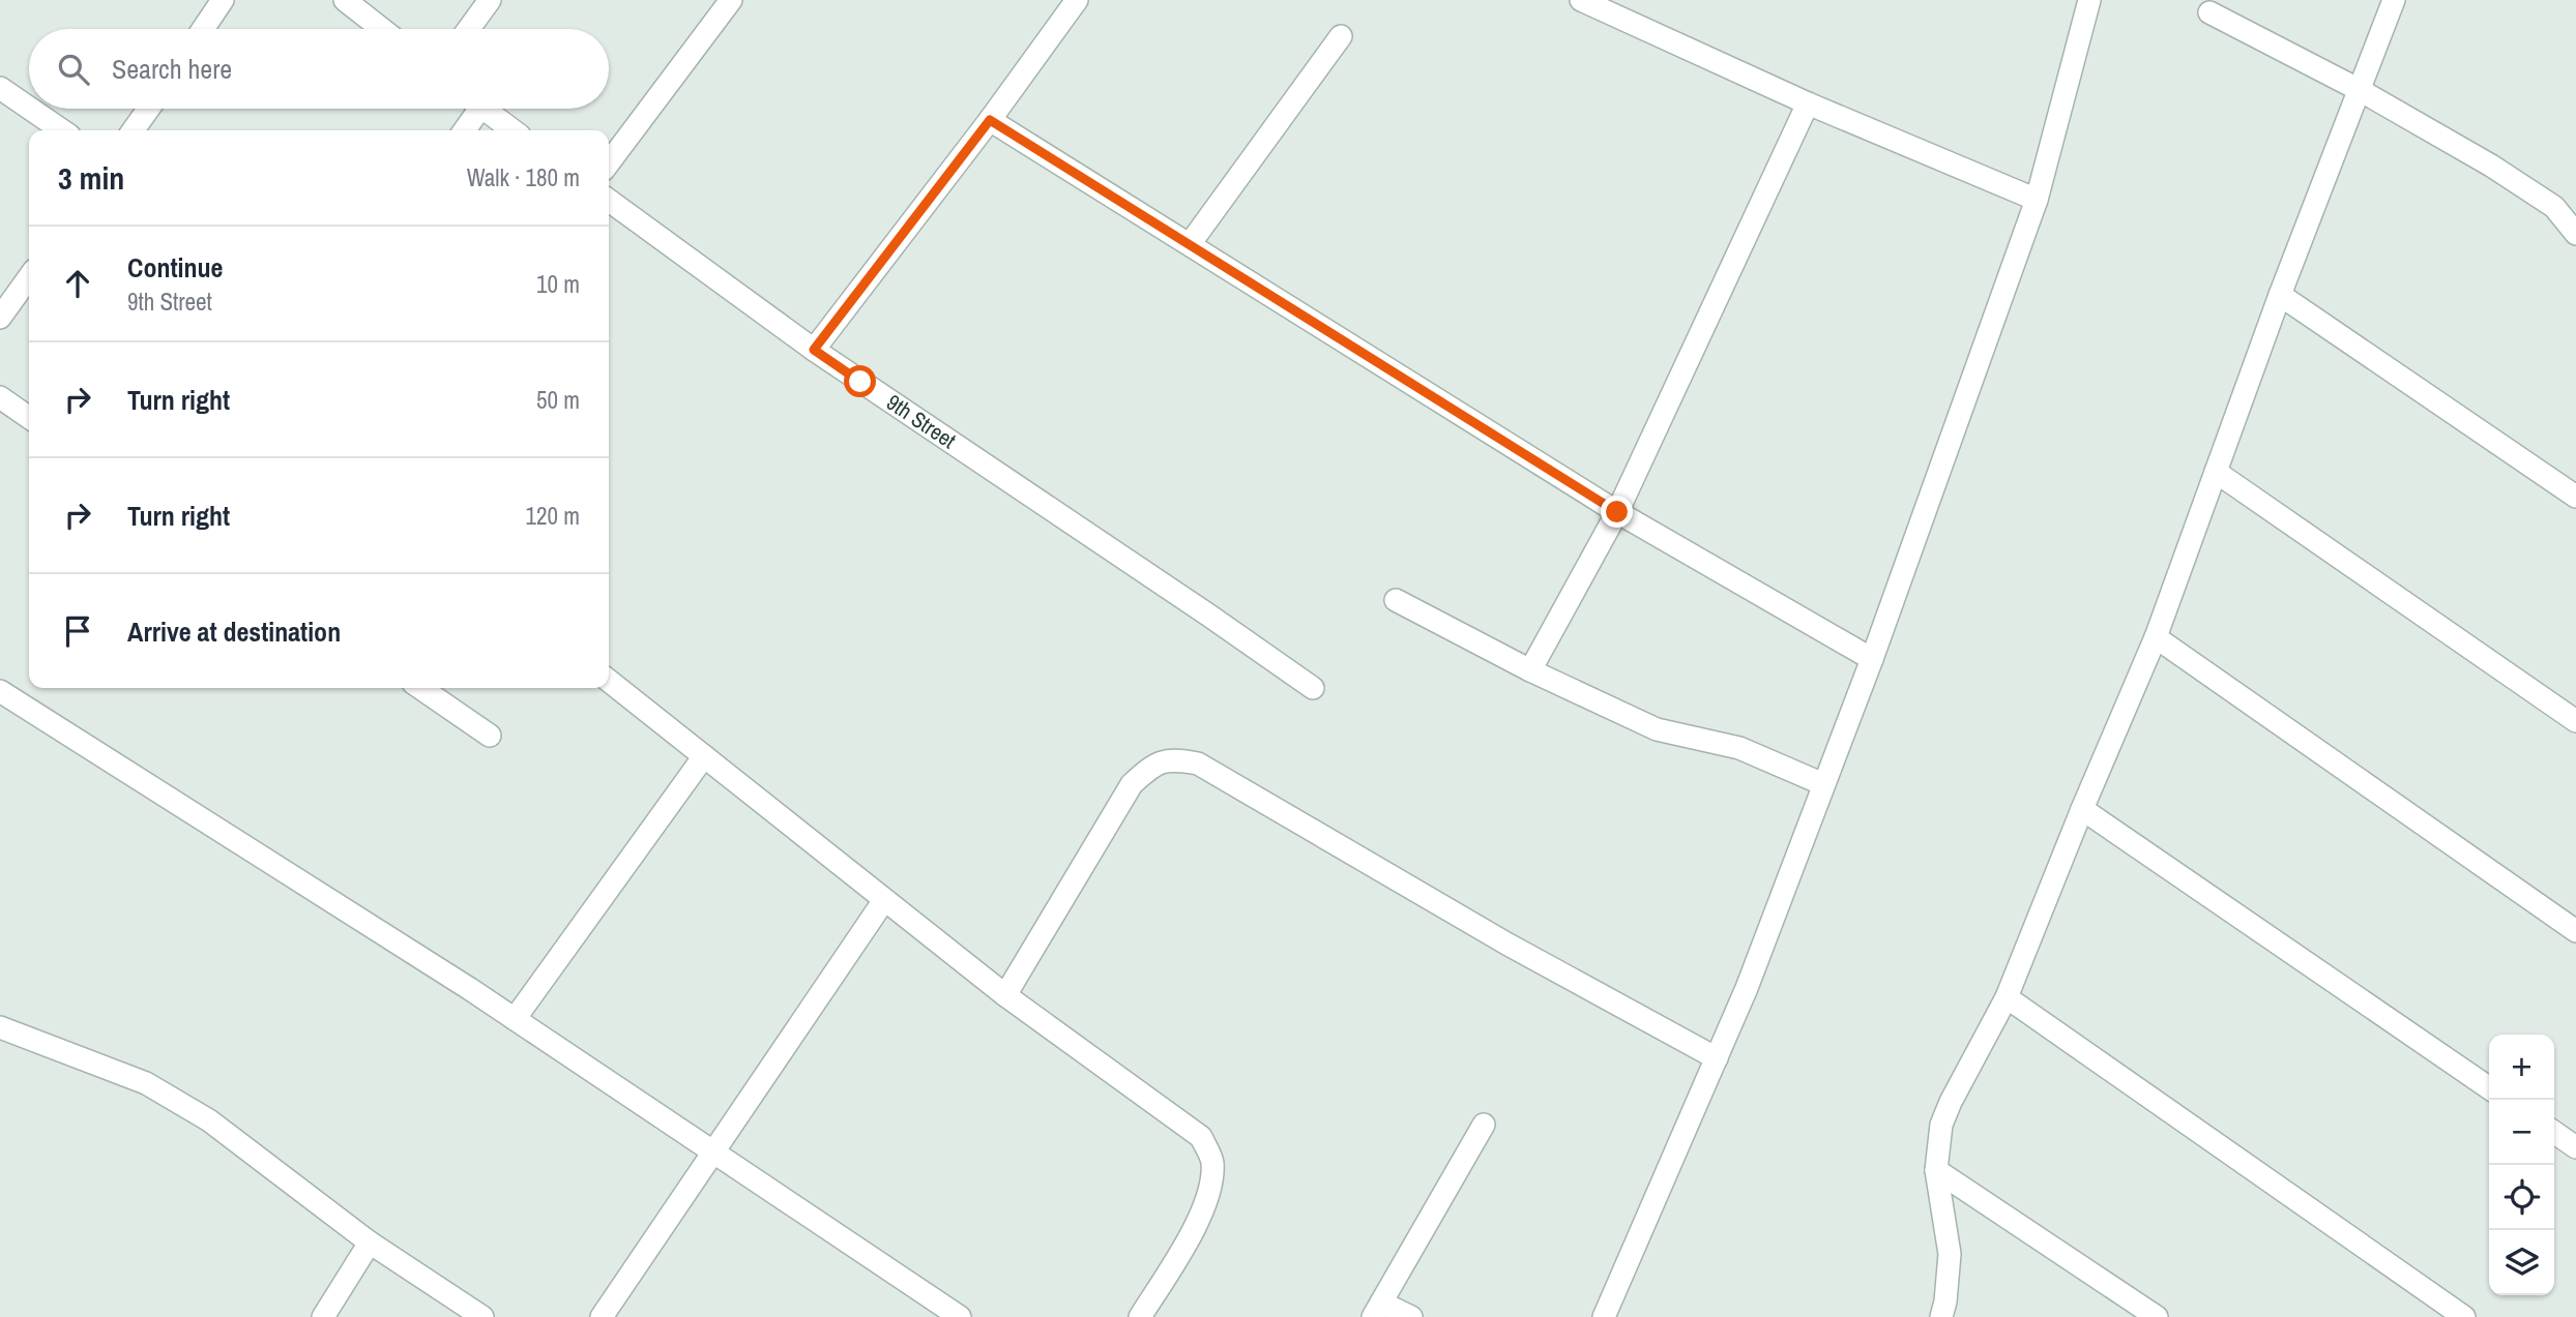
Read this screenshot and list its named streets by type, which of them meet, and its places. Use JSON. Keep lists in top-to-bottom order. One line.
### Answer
{"streets":{"street":["9th Street"]},"page":{"search":"Search here","heading":["3 min","Walk · 180 m"],"list":[["Continue","9th Street","10 m"],["Turn right","50 m"],["Turn right","120 m"],"Arrive at destination"],"map_buttons":["+","−"]}}
